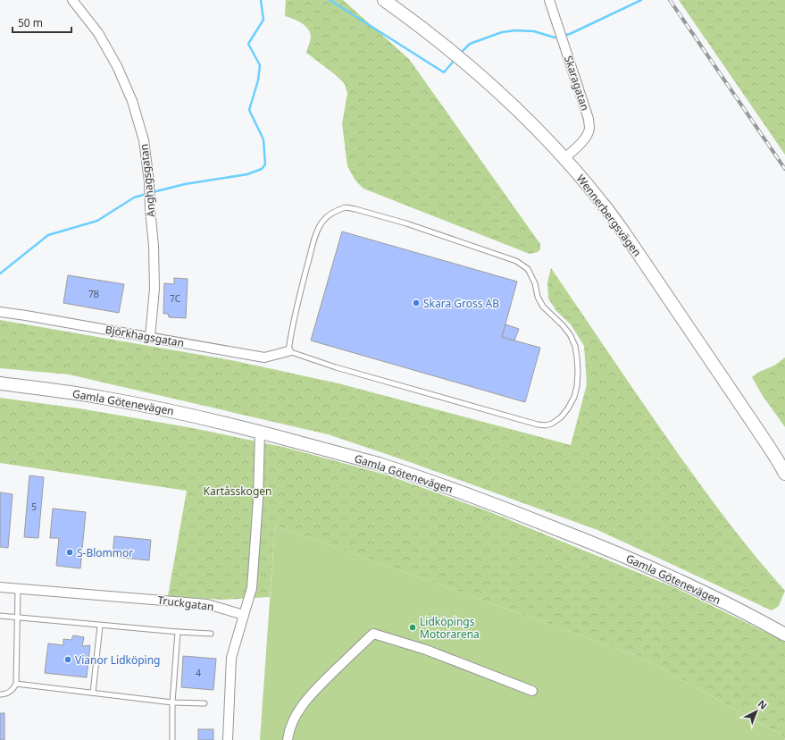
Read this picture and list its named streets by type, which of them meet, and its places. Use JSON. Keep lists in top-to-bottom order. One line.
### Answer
{"streets":{"street":["Skaragatan","Änghagsgatan","Wennerbergsvägen","Björkhagsgatan","Gamla Götenevägen","Truckgatan"]},"crossings":[["Skaragatan","Wennerbergsvägen"],["Änghagsgatan","Björkhagsgatan"]],"parks":["Kartåsskogen"],"places":["Skara Gross AB","S-Blommor","Lidköpings Motorarena","Vianor Lidköping"],"house_numbers":["7B","7C","5","4"],"scale_bar":"50 m","north":"top right"}
